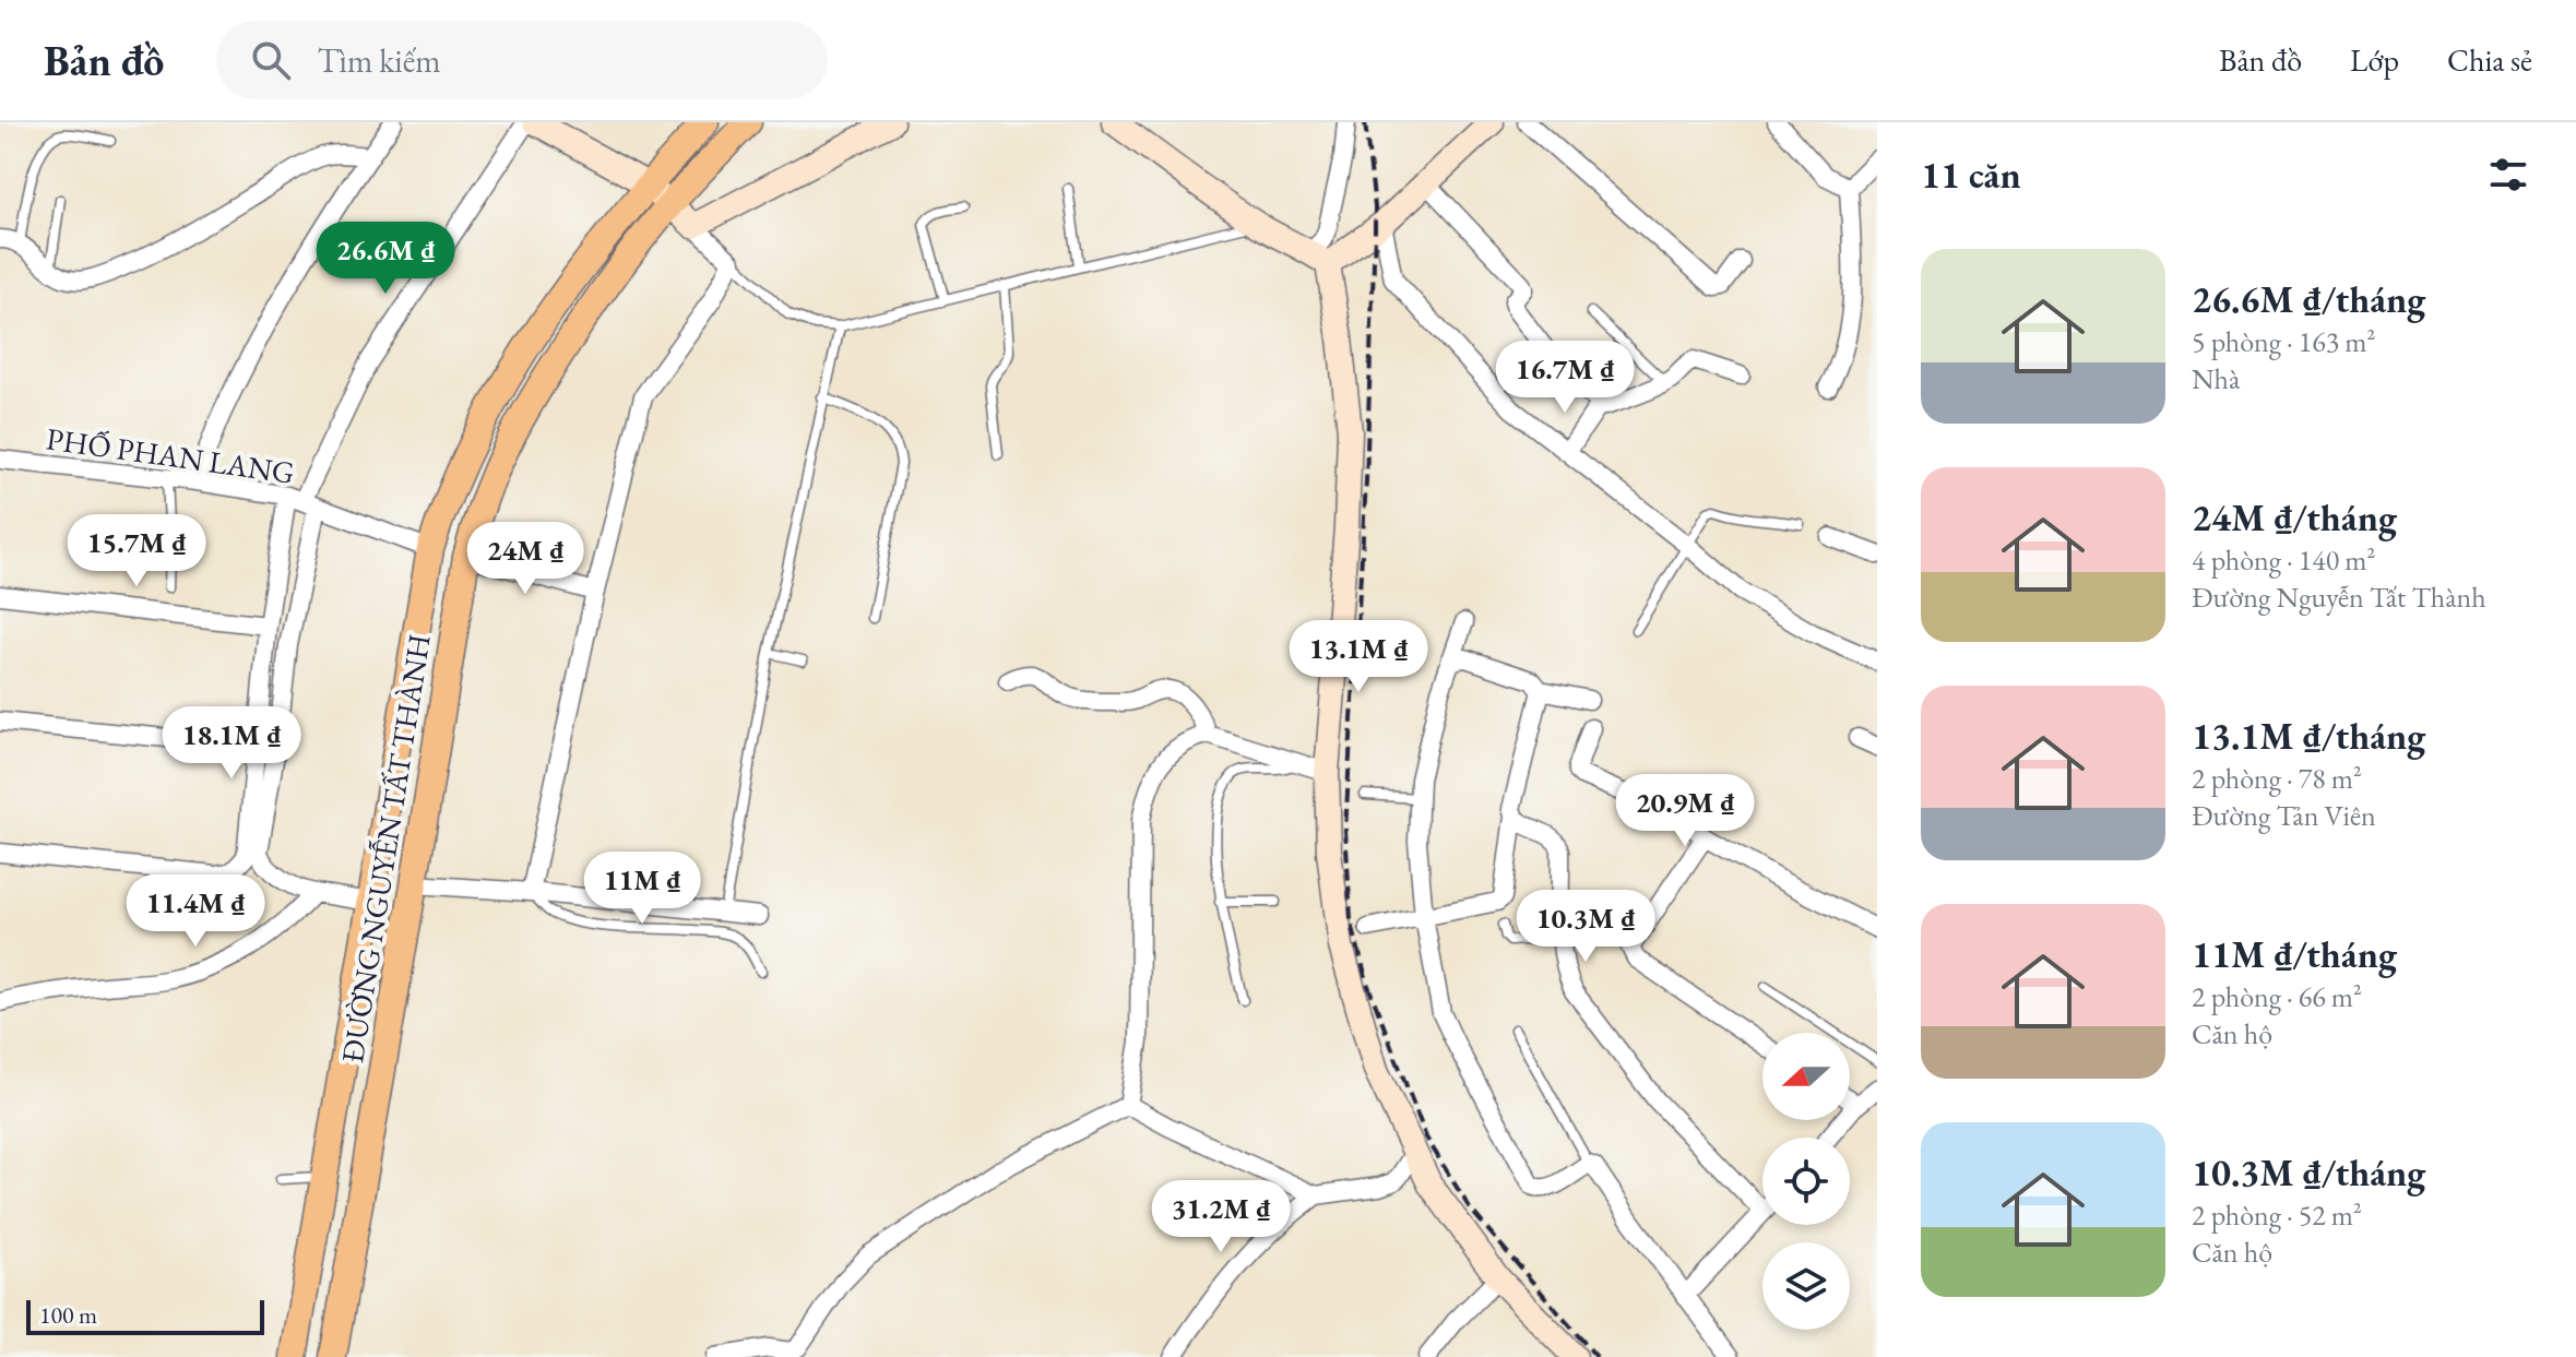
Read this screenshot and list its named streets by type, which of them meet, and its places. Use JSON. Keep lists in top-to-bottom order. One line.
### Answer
{"streets":{"main road":["ĐƯỜNG NGUYỄN TẤT THÀNH"],"street":["PHỐ PHAN LANG"]},"crossings":[["PHỐ PHAN LANG","ĐƯỜNG NGUYỄN TẤT THÀNH"]],"scale_bar":"100 m","north":"left","page":{"header":"Bản đồ","search":"Tìm kiếm","nav":["Bản đồ","Lớp","Chia sẻ"],"heading":"11 căn","price":["26.6M ₫","16.7M ₫","15.7M ₫","24M ₫","13.1M ₫","18.1M ₫","20.9M ₫","11M ₫","11.4M ₫","10.3M ₫","31.2M ₫"],"list":[{"name":"26.6M ₫/tháng","note":"5 phòng · 163 m² · Nhà"},{"name":"24M ₫/tháng","note":"4 phòng · 140 m² · Đường Nguyễn Tất Thành"},{"name":"13.1M ₫/tháng","note":"2 phòng · 78 m² · Đường Tản Viên"},{"name":"11M ₫/tháng","note":"2 phòng · 66 m² · Căn hộ"},{"name":"10.3M ₫/tháng","note":"2 phòng · 52 m² · Căn hộ"}],"scale":"100 m"}}
